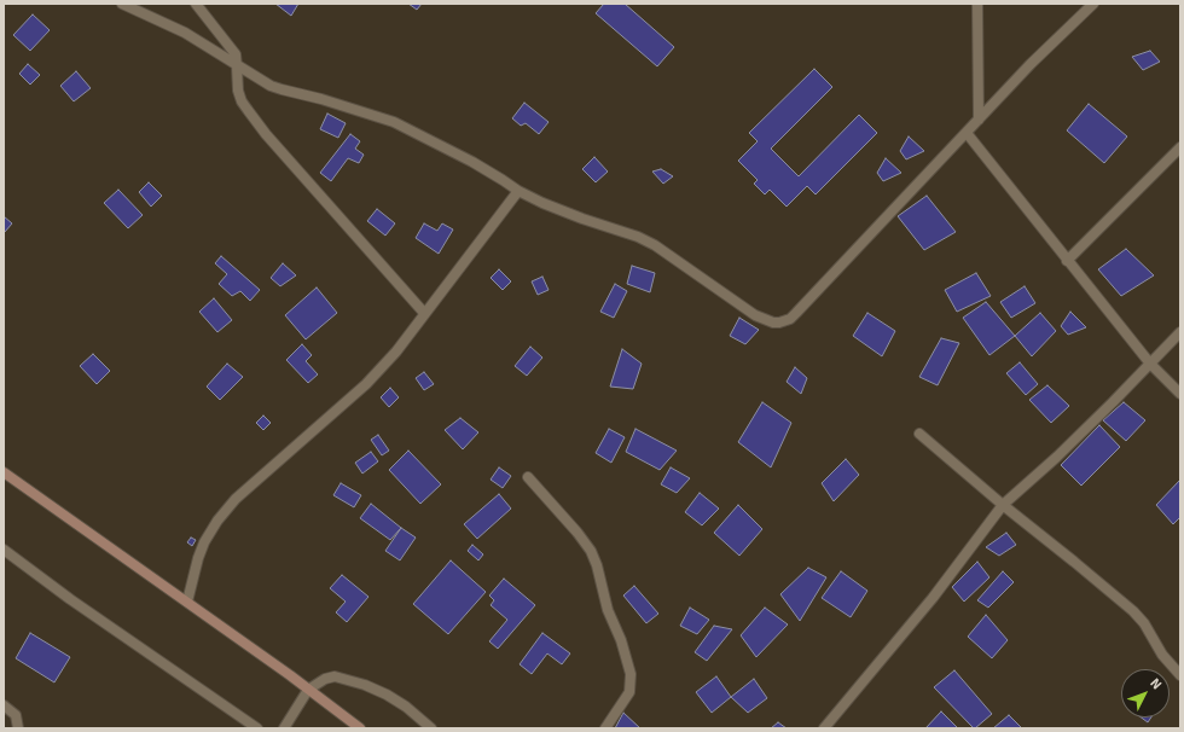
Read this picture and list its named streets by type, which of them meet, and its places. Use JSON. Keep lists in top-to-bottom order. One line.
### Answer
{"north":"top right"}
